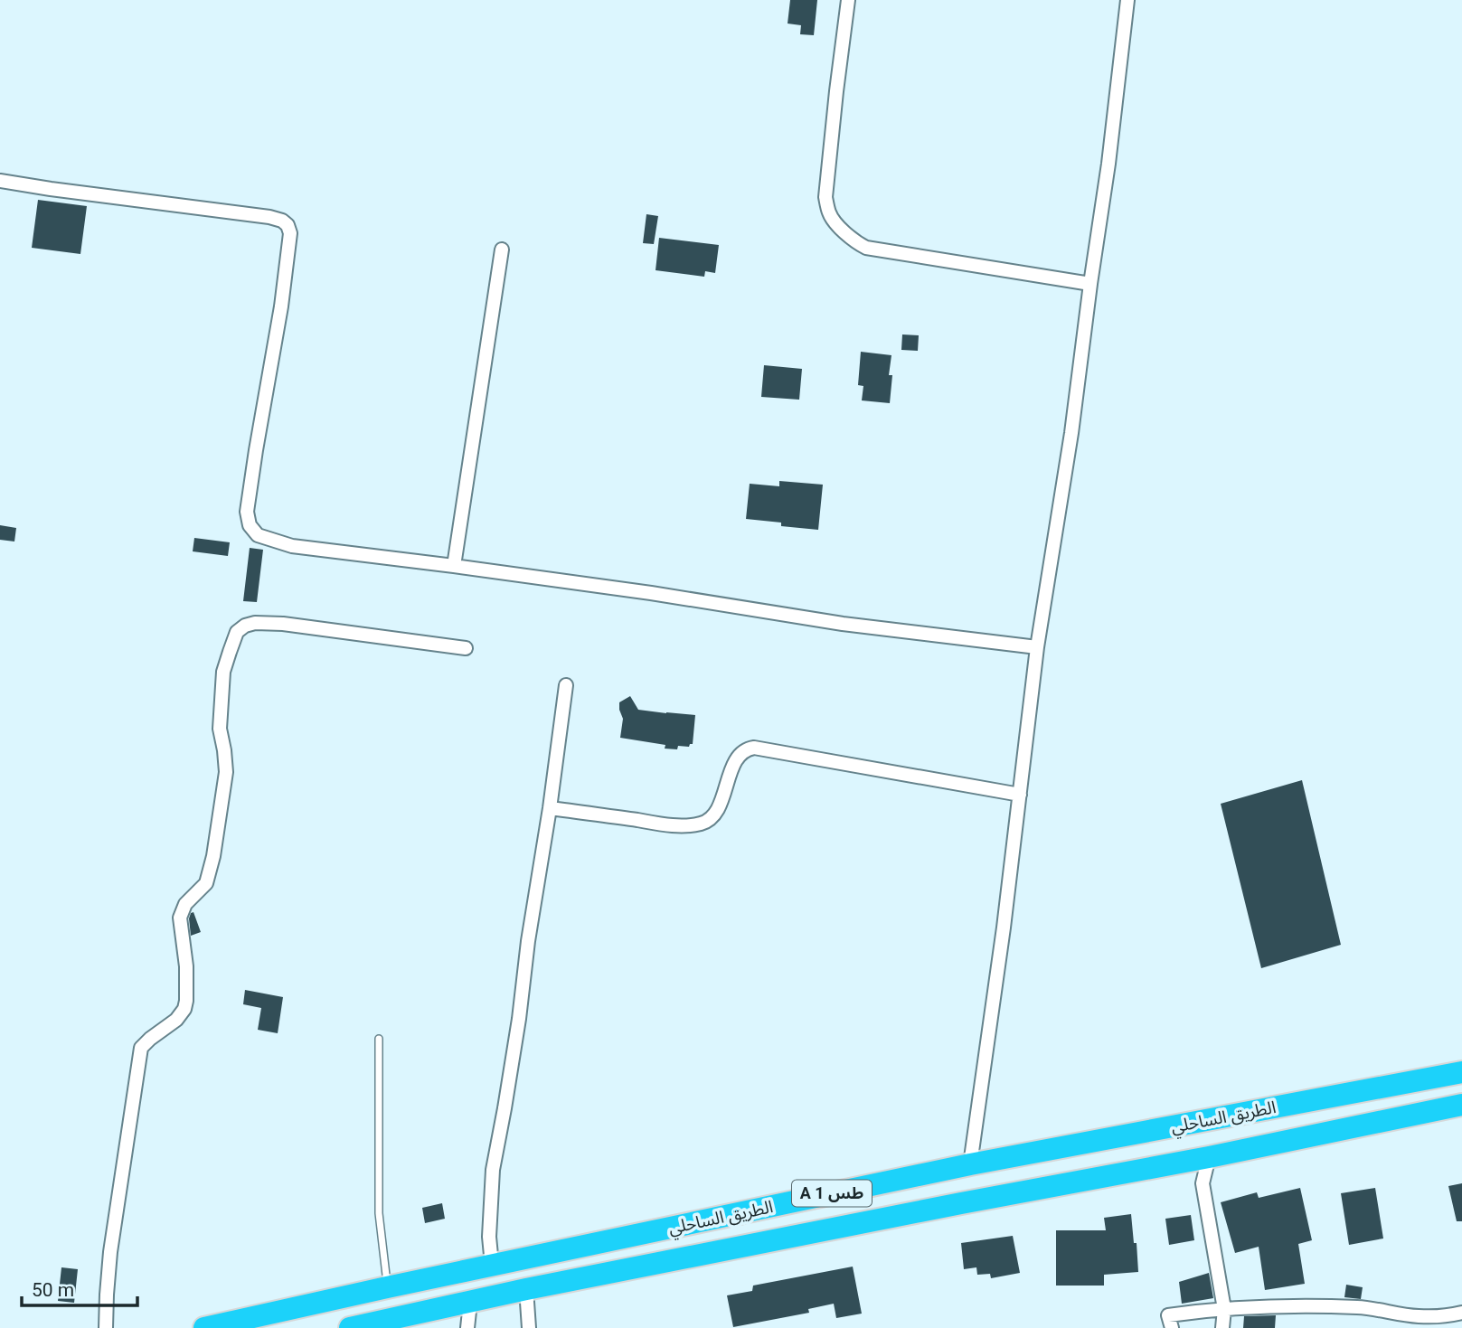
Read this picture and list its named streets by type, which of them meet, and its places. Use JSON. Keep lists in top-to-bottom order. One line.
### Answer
{"streets":{"highway":["الطريق الساحلي","A 1 طس"]},"scale_bar":"50 m"}
